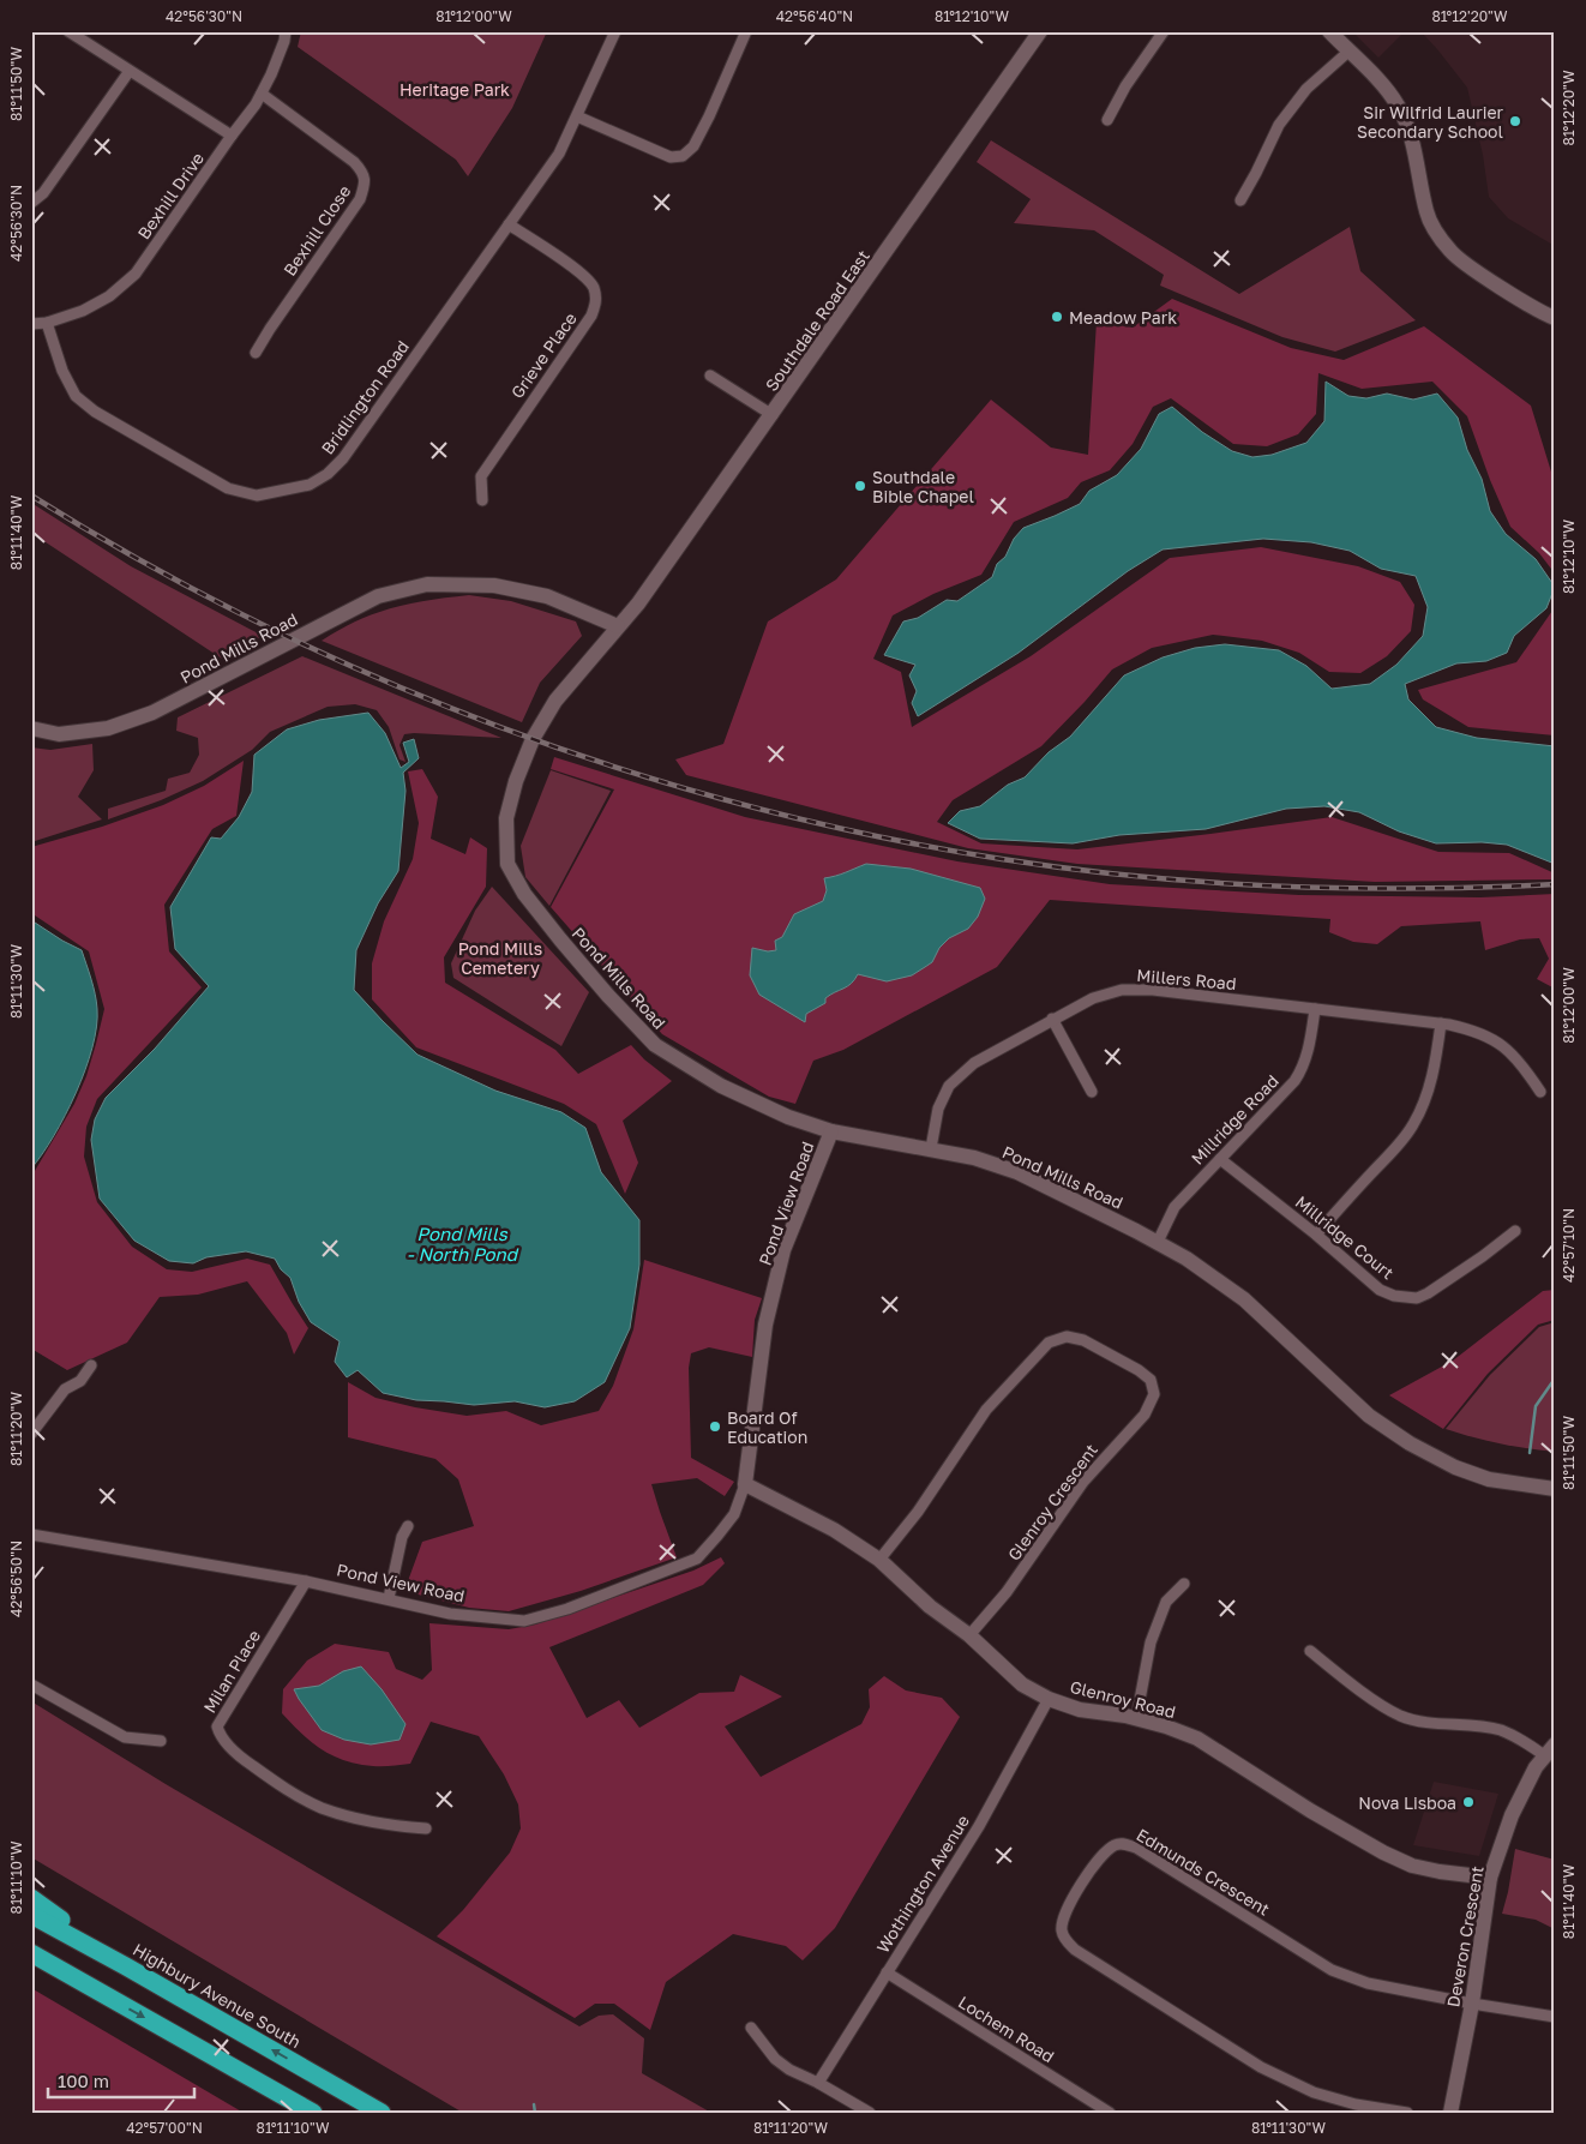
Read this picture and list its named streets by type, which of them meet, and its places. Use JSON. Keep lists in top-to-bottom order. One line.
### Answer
{"streets":{"highway":["Highbury Avenue South"],"main road":["Southdale Road East","Pond Mills Road","Pond View Road","Glenroy Road","Deveron Crescent"],"street":["Bexhill Drive","Bexhill Close","Grieve Place","Bridlington Road","Millers Road","Millridge Road","Millridge Court","Glenroy Crescent","Milan Place","Edmunds Crescent","Wothington Avenue","Lochem Road"]},"crossings":[["Bexhill Drive","Bexhill Close"],["Bexhill Drive","Bridlington Road"],["Southdale Road East","Pond Mills Road"],["Grieve Place","Bridlington Road"],["Pond Mills Road","Millers Road"],["Pond Mills Road","Millridge Road"],["Pond Mills Road","Pond View Road"],["Millers Road","Millridge Road"],["Millridge Road","Millridge Court"],["Pond View Road","Milan Place"],["Pond View Road","Glenroy Road"],["Glenroy Crescent","Glenroy Road"],["Glenroy Road","Wothington Avenue"],["Glenroy Road","Deveron Crescent"],["Edmunds Crescent","Deveron Crescent"],["Wothington Avenue","Lochem Road"]],"water":["Pond Mills - North Pond"],"parks":["Heritage Park","Pond Mills Cemetery"],"places":["Sir Wilfrid Laurier Secondary School","Meadow Park","Southdale Bible Chapel","Board Of Education","Nova Lisboa"],"scale_bar":"100 m","coordinates":["42°56'30\"N","81°12'00\"W","42°56'40\"N","81°12'10\"W","81°12'20\"W","81°11'50\"W","81°11'40\"W","81°11'30\"W","42°57'10\"N","81°11'20\"W","42°56'50\"N","81°11'10\"W","42°57'00\"N"]}
